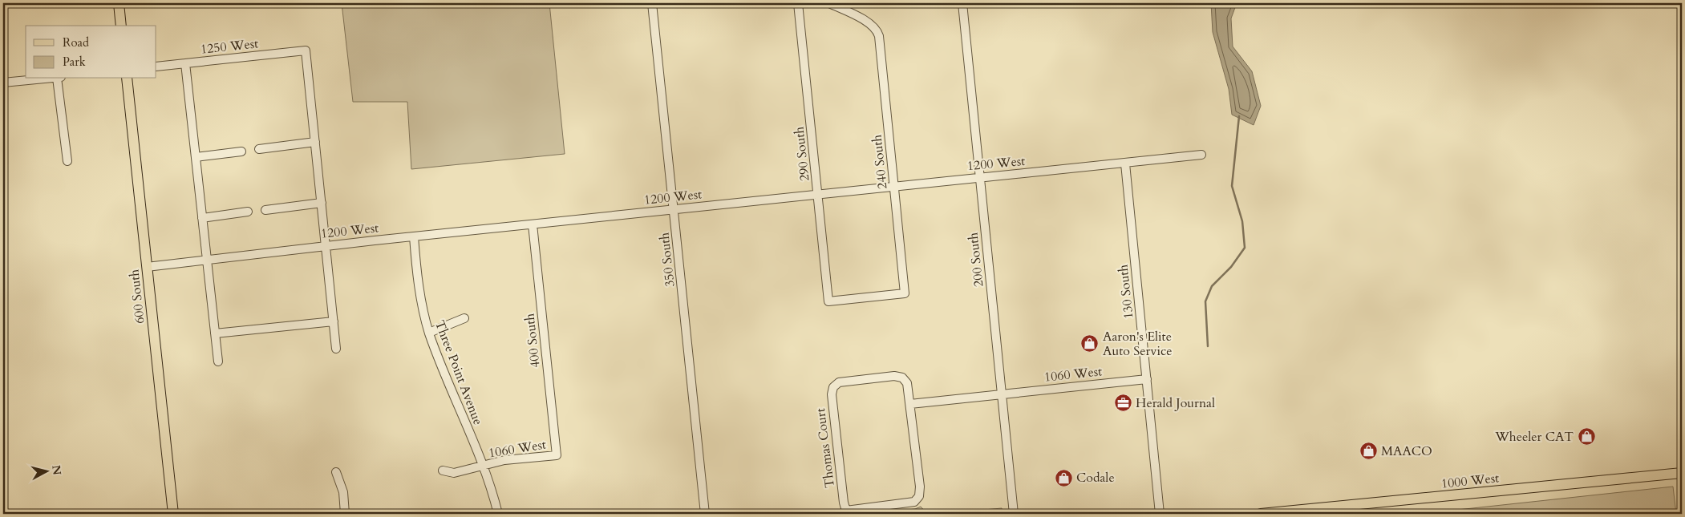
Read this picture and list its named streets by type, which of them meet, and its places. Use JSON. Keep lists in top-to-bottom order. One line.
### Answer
{"streets":{"main road":["600 South","1000 West"],"street":["1250 West","290 South","240 South","1200 West","350 South","200 South","130 South","400 South","Three Point Avenue","1060 West","Thomas Court"]},"crossings":[["290 South","240 South"],["290 South","1200 West"],["240 South","1200 West"],["1200 West","350 South"],["1200 West","200 South"],["1200 West","130 South"],["1200 West","600 South"],["1200 West","400 South"],["1200 West","Three Point Avenue"],["200 South","1060 West"],["130 South","1060 West"],["400 South","1060 West"],["Three Point Avenue","1060 West"]],"places":{"shop":["Aaron's Elite Auto Service","Wheeler CAT","MAACO","Codale"],"office":["Herald Journal"]},"legend":["Road","Park"],"north":"right"}
